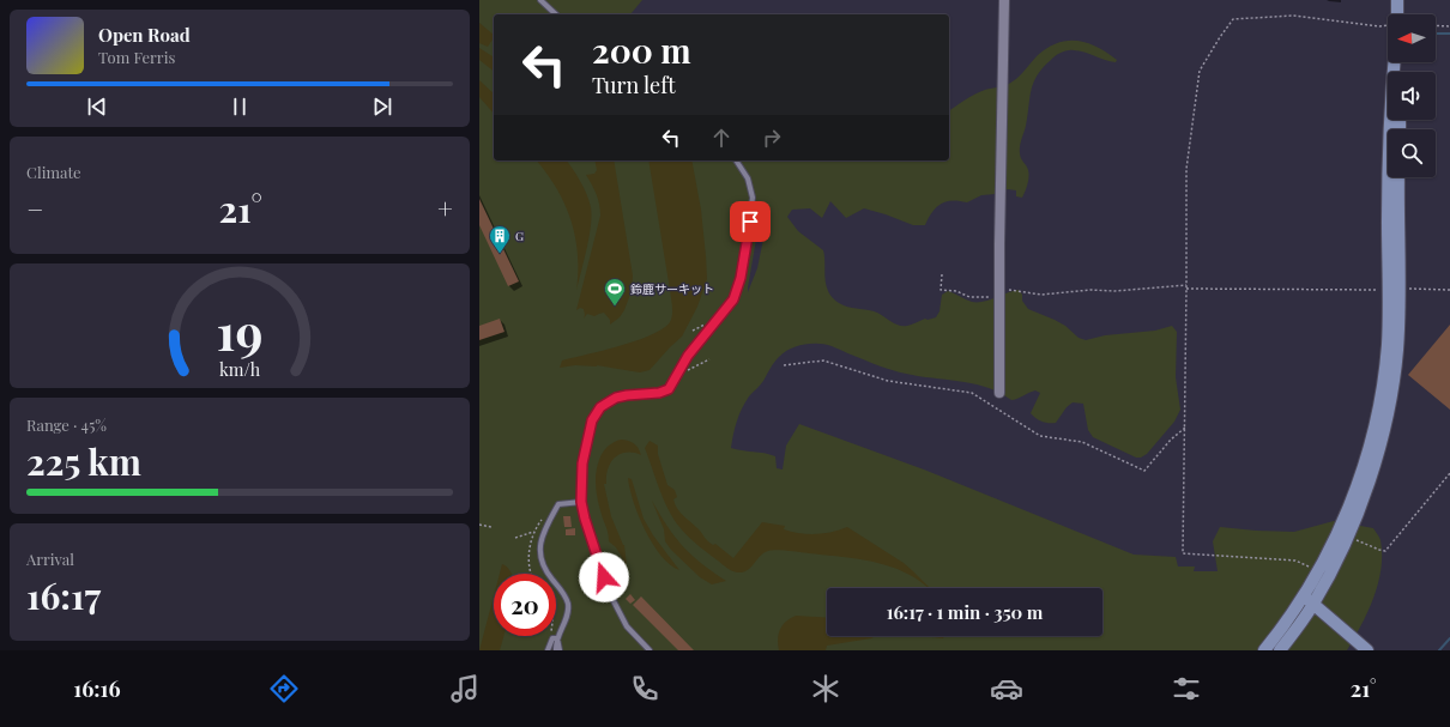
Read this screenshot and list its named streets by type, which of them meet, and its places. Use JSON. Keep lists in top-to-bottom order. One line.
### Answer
{"places":{"building":["G"],"sports":["鈴鹿サーキット"]},"north":"left","page":{"turn":["200 m","Turn left"],"song":["Open Road","Tom Ferris"],"tile":["Climate",["Range · 45%","225 km"],["Arrival","16:17"]],"heat":["−","21°","+"],"limit":"20","trip":"16:17 · 1 min · 350 m","tabs":["16:16","21°"],"gauge":["19","km/h"]}}
